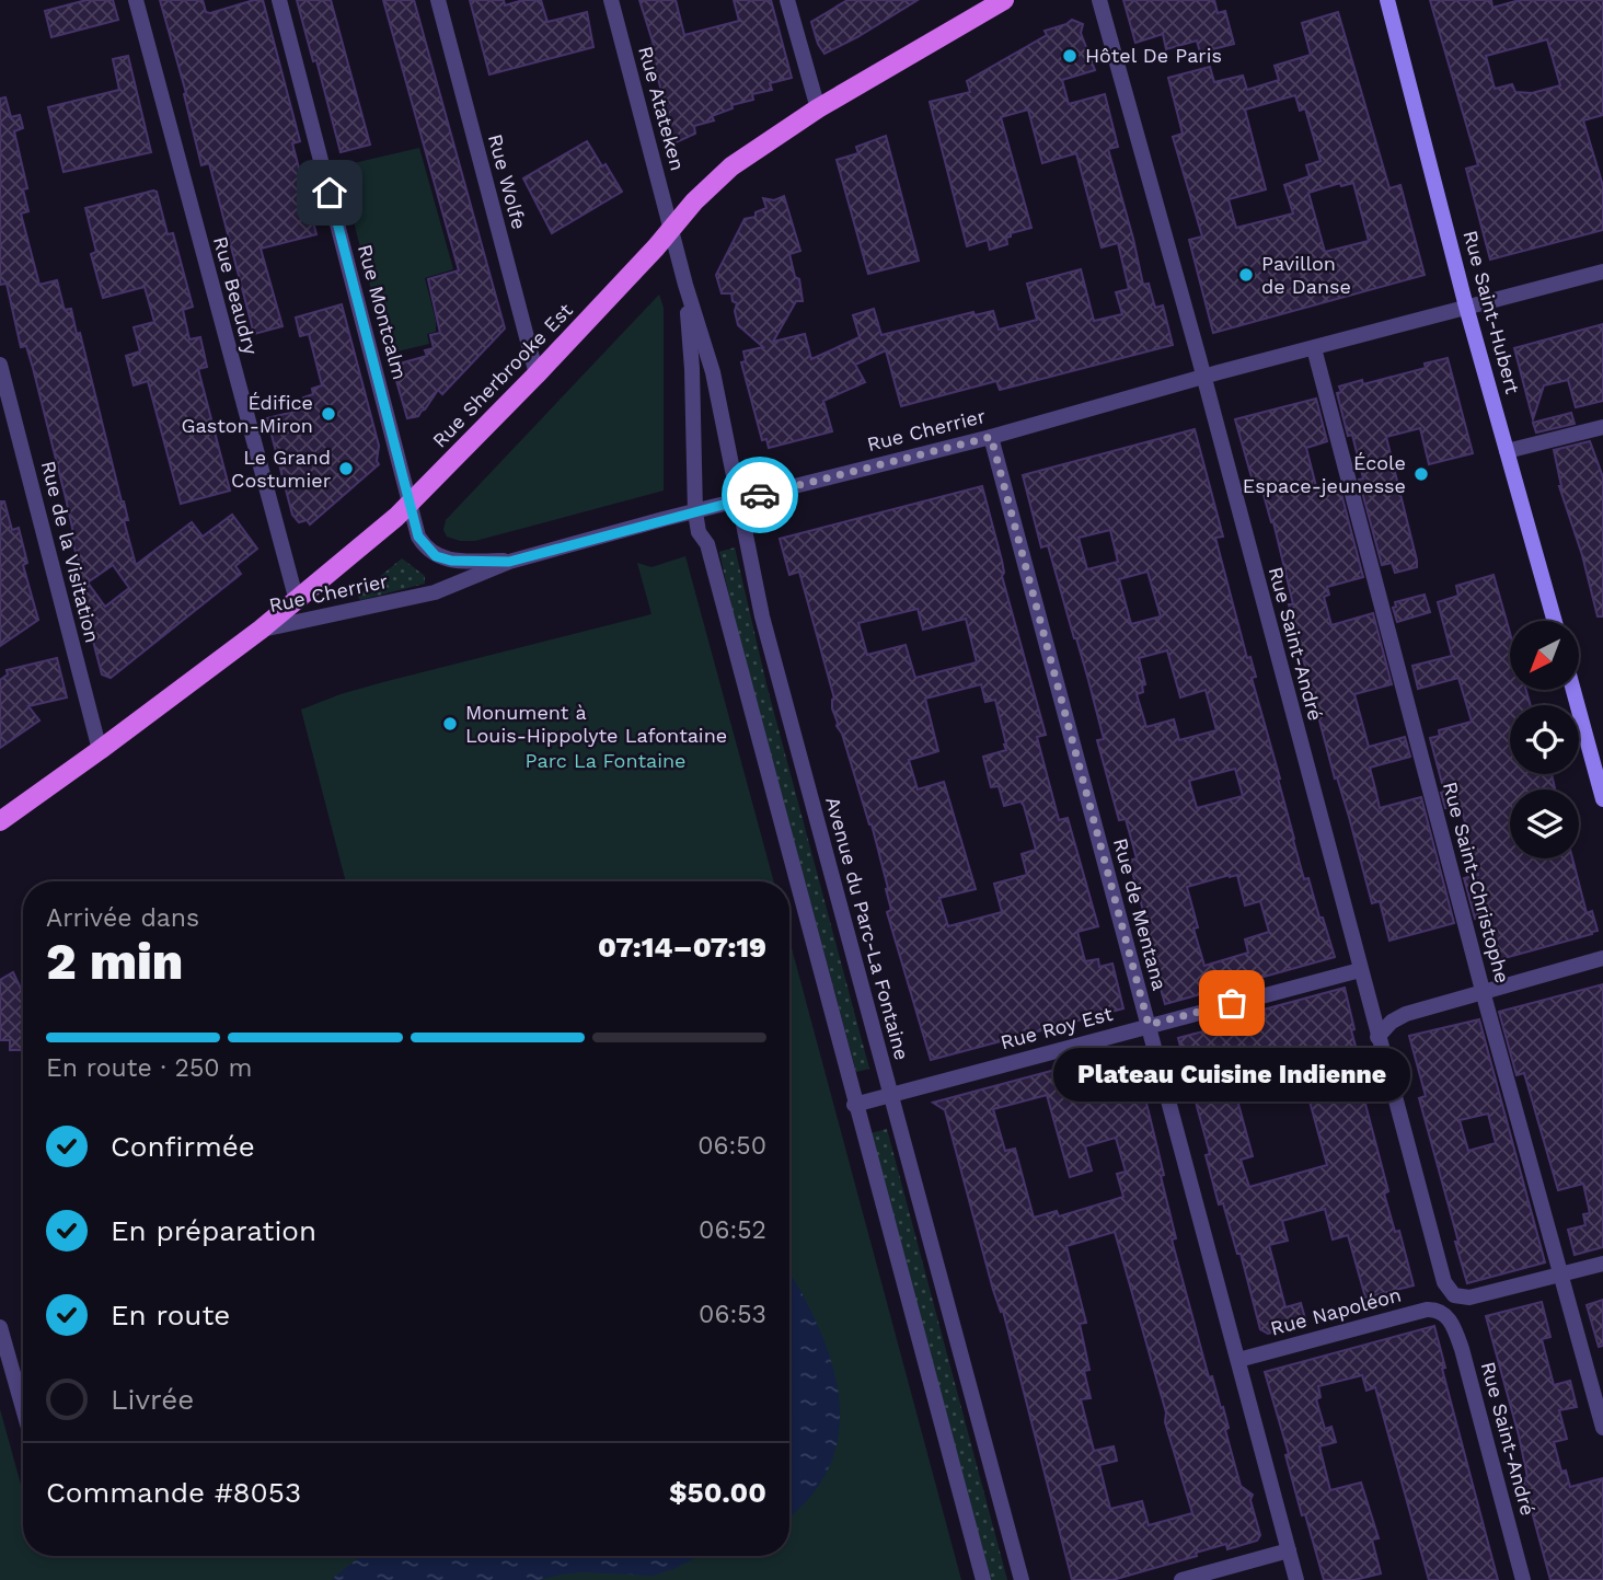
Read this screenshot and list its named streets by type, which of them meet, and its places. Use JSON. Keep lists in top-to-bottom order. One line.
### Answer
{"streets":{"main road":["Rue Sherbrooke Est"],"street":["Rue Atateken","Rue Wolfe","Rue Beaudry","Rue Montcalm","Rue Saint-Hubert","Rue Cherrier","Rue de la Visitation","Rue Saint-André","Rue Saint-Christophe","Rue de Mentana","Avenue du Parc-La Fontaine","Rue Roy Est","Rue Napoléon"]},"crossings":[["Rue Atateken","Rue Sherbrooke Est"],["Rue Atateken","Avenue du Parc-La Fontaine"],["Rue Wolfe","Rue Sherbrooke Est"],["Rue Beaudry","Rue Sherbrooke Est"],["Rue Montcalm","Rue Sherbrooke Est"],["Rue Montcalm","Rue Cherrier"],["Rue Saint-Hubert","Rue Cherrier"],["Rue Sherbrooke Est","Rue Cherrier"],["Rue Sherbrooke Est","Rue de la Visitation"],["Rue Sherbrooke Est","Avenue du Parc-La Fontaine"],["Rue Cherrier","Rue Saint-André"],["Rue Cherrier","Rue Saint-Christophe"],["Rue Cherrier","Rue de Mentana"],["Rue Cherrier","Avenue du Parc-La Fontaine"],["Rue Saint-André","Rue Saint-Christophe"],["Rue Saint-André","Rue Roy Est"],["Rue Saint-André","Rue Napoléon"],["Rue de Mentana","Rue Roy Est"],["Rue de Mentana","Rue Napoléon"],["Avenue du Parc-La Fontaine","Rue Roy Est"]],"parks":["Parc La Fontaine"],"places":["Hôtel De Paris","Pavillon de Danse","Édifice Gaston-Miron","Le Grand Costumier","École Espace-jeunesse","Monument à Louis-Hippolyte Lafontaine","Plateau Cuisine Indienne"],"north":"bottom left","page":{"heading":["2 min","Arrivée dans","07:14–07:19"],"panel":["Commande #8053","$50.00"],"bar":"En route · 250 m","bubble":"Plateau Cuisine Indienne","list":[["Confirmée","06:50"],["En préparation","06:52"],["En route","06:53"],"Livrée"]}}
